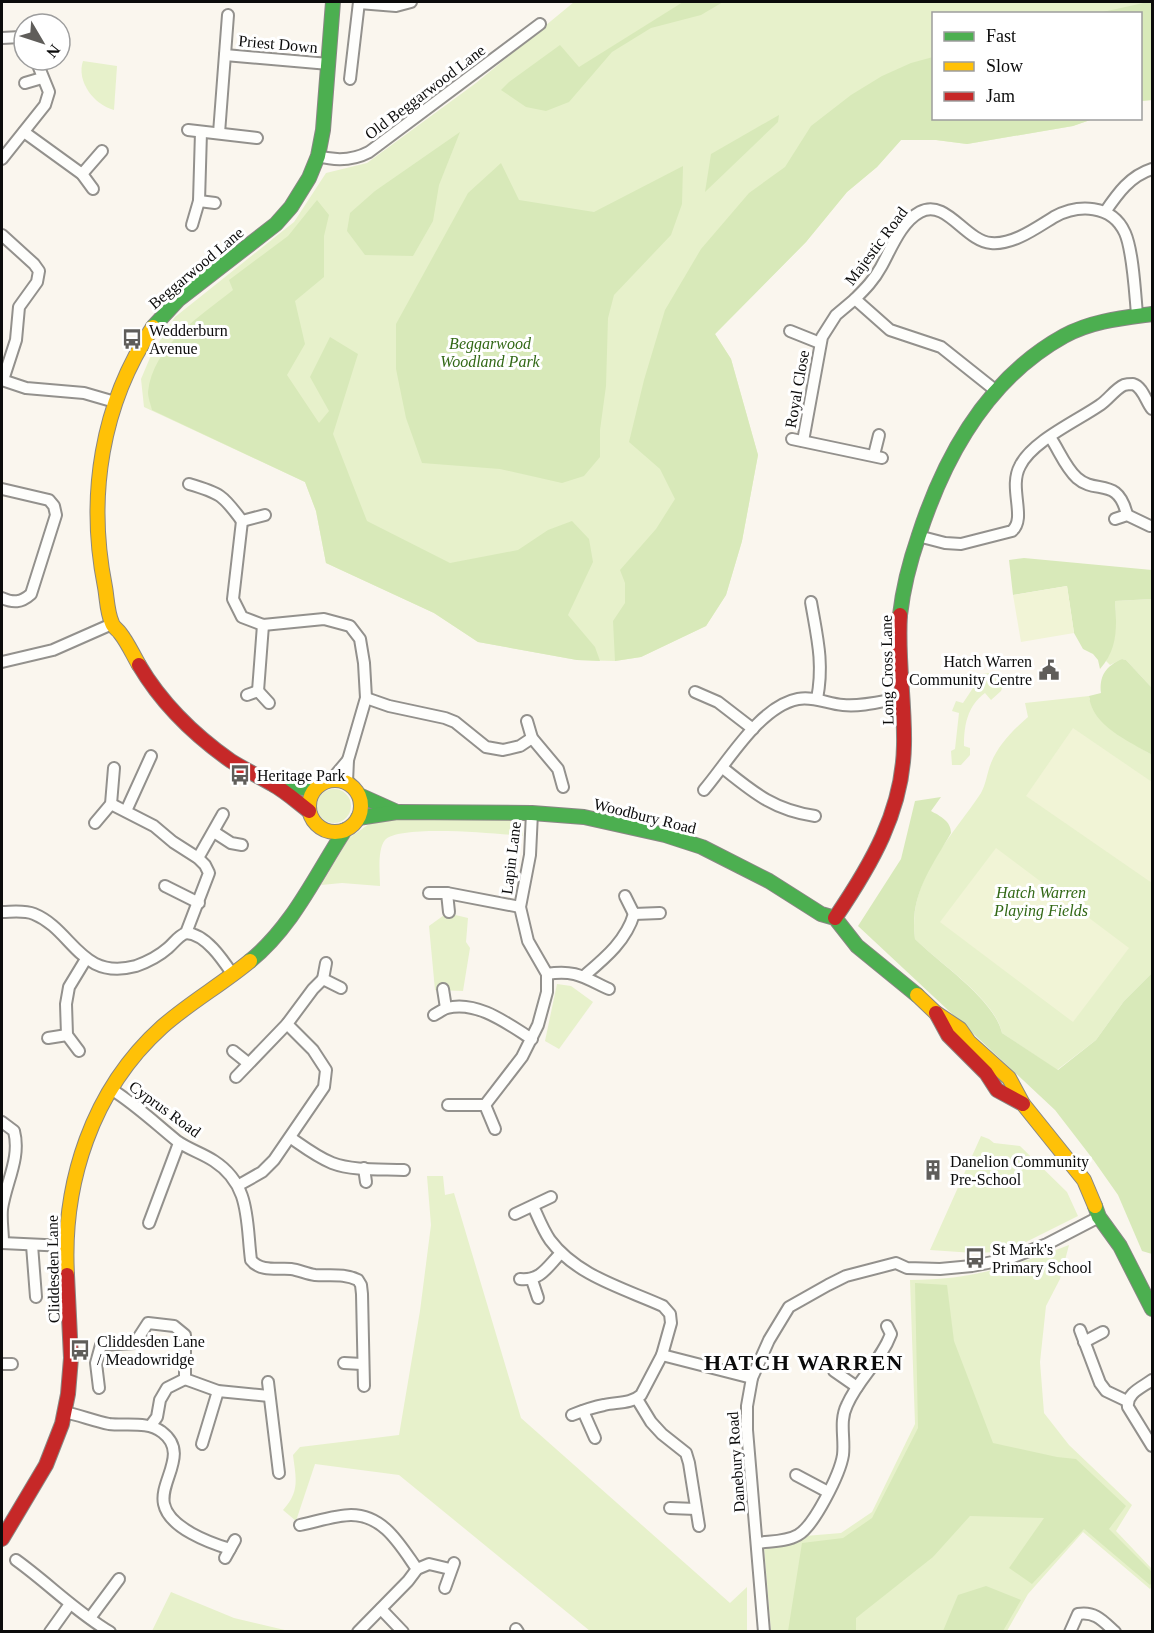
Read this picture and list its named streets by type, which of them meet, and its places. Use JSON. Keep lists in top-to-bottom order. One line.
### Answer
{"streets":{"street":["Priest Down","Old Beggarwood Lane","Majestic Road","Beggarwood Lane","Royal Close","Long Cross Lane","Woodbury Road","Lapin Lane","Cyprus Road","Cliddesden Lane","Danebury Road"]},"crossings":[["Priest Down","Beggarwood Lane"],["Old Beggarwood Lane","Beggarwood Lane"],["Majestic Road","Royal Close"],["Majestic Road","Long Cross Lane"],["Beggarwood Lane","Woodbury Road"],["Beggarwood Lane","Cliddesden Lane"],["Long Cross Lane","Woodbury Road"],["Woodbury Road","Lapin Lane"],["Woodbury Road","Cliddesden Lane"],["Woodbury Road","Danebury Road"],["Cyprus Road","Cliddesden Lane"]],"districts":["HATCH WARREN"],"parks":["Beggarwood Woodland Park","Hatch Warren Playing Fields"],"places":{"bus stop":["Wedderburn Avenue","Heritage Park","St Mark's Primary School","Cliddesden Lane / Meadowridge"],"public building":["Hatch Warren Community Centre"],"building":["Danelion Community Pre-School"]},"legend":["Fast","Slow","Jam"],"north":"bottom right"}
